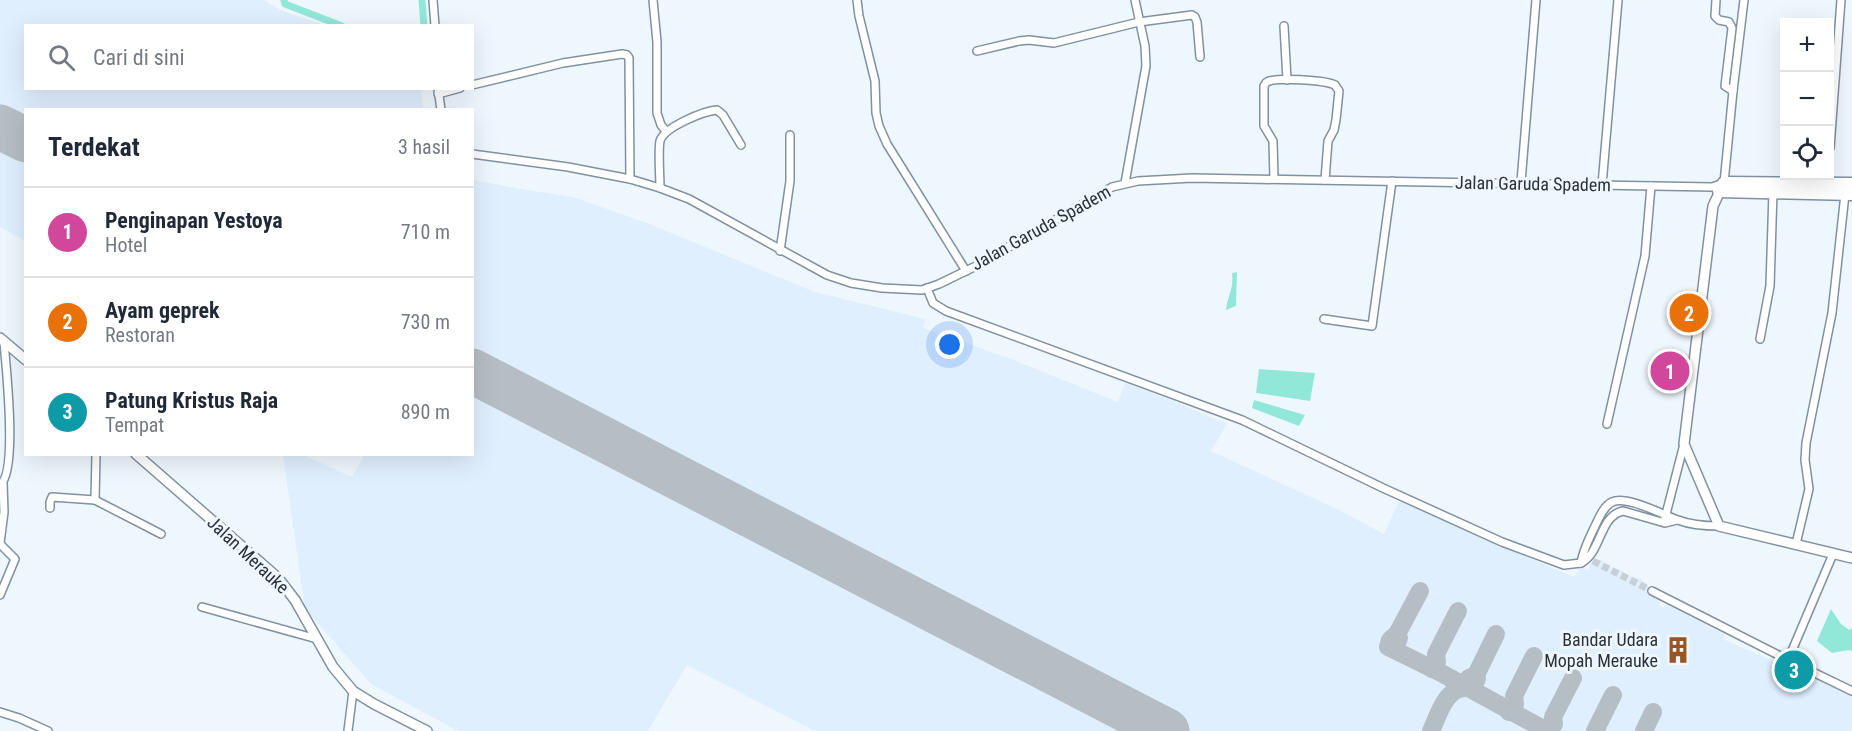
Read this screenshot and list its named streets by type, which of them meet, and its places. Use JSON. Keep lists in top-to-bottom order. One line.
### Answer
{"streets":{"street":["Jalan Garuda Spadem","Jalan Merauke"]},"places":{"building":["Bandar Udara Mopah Merauke"]},"page":{"map_buttons":["+","−"],"search":"Cari di sini","heading":["Terdekat","3 hasil"],"list":[{"mark":"1","name":"Penginapan Yestoya","note":"Hotel","value":"710 m"},{"mark":"2","name":"Ayam geprek","note":"Restoran","value":"730 m"},{"mark":"3","name":"Patung Kristus Raja","note":"Tempat","value":"890 m"}],"pins":["2","1","3"]}}
